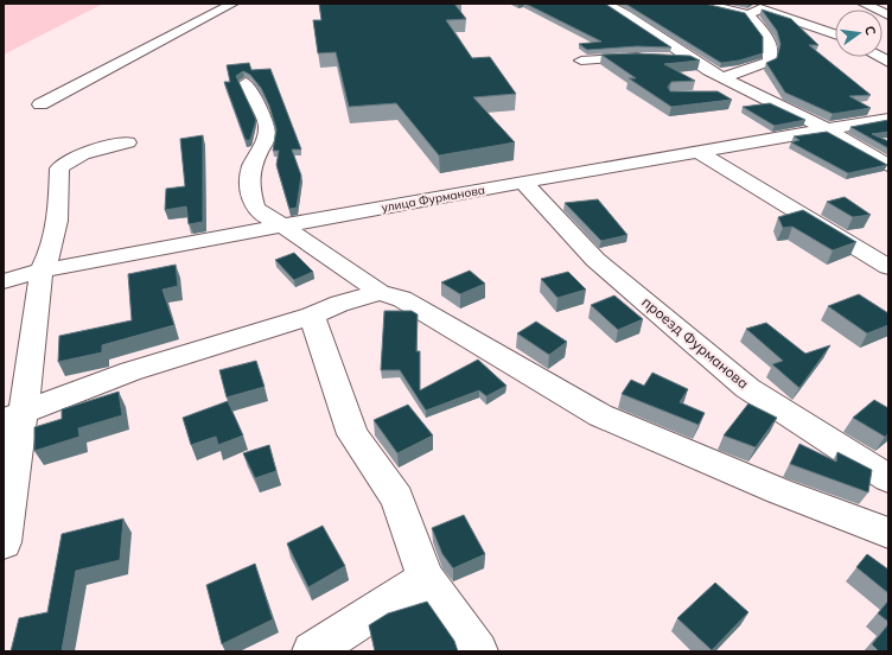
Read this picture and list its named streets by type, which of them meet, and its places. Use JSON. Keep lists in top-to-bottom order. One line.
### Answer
{"streets":{"street":["улица Фурманова","проезд Фурманова"]},"crossings":[["улица Фурманова","проезд Фурманова"]],"north":"right"}
